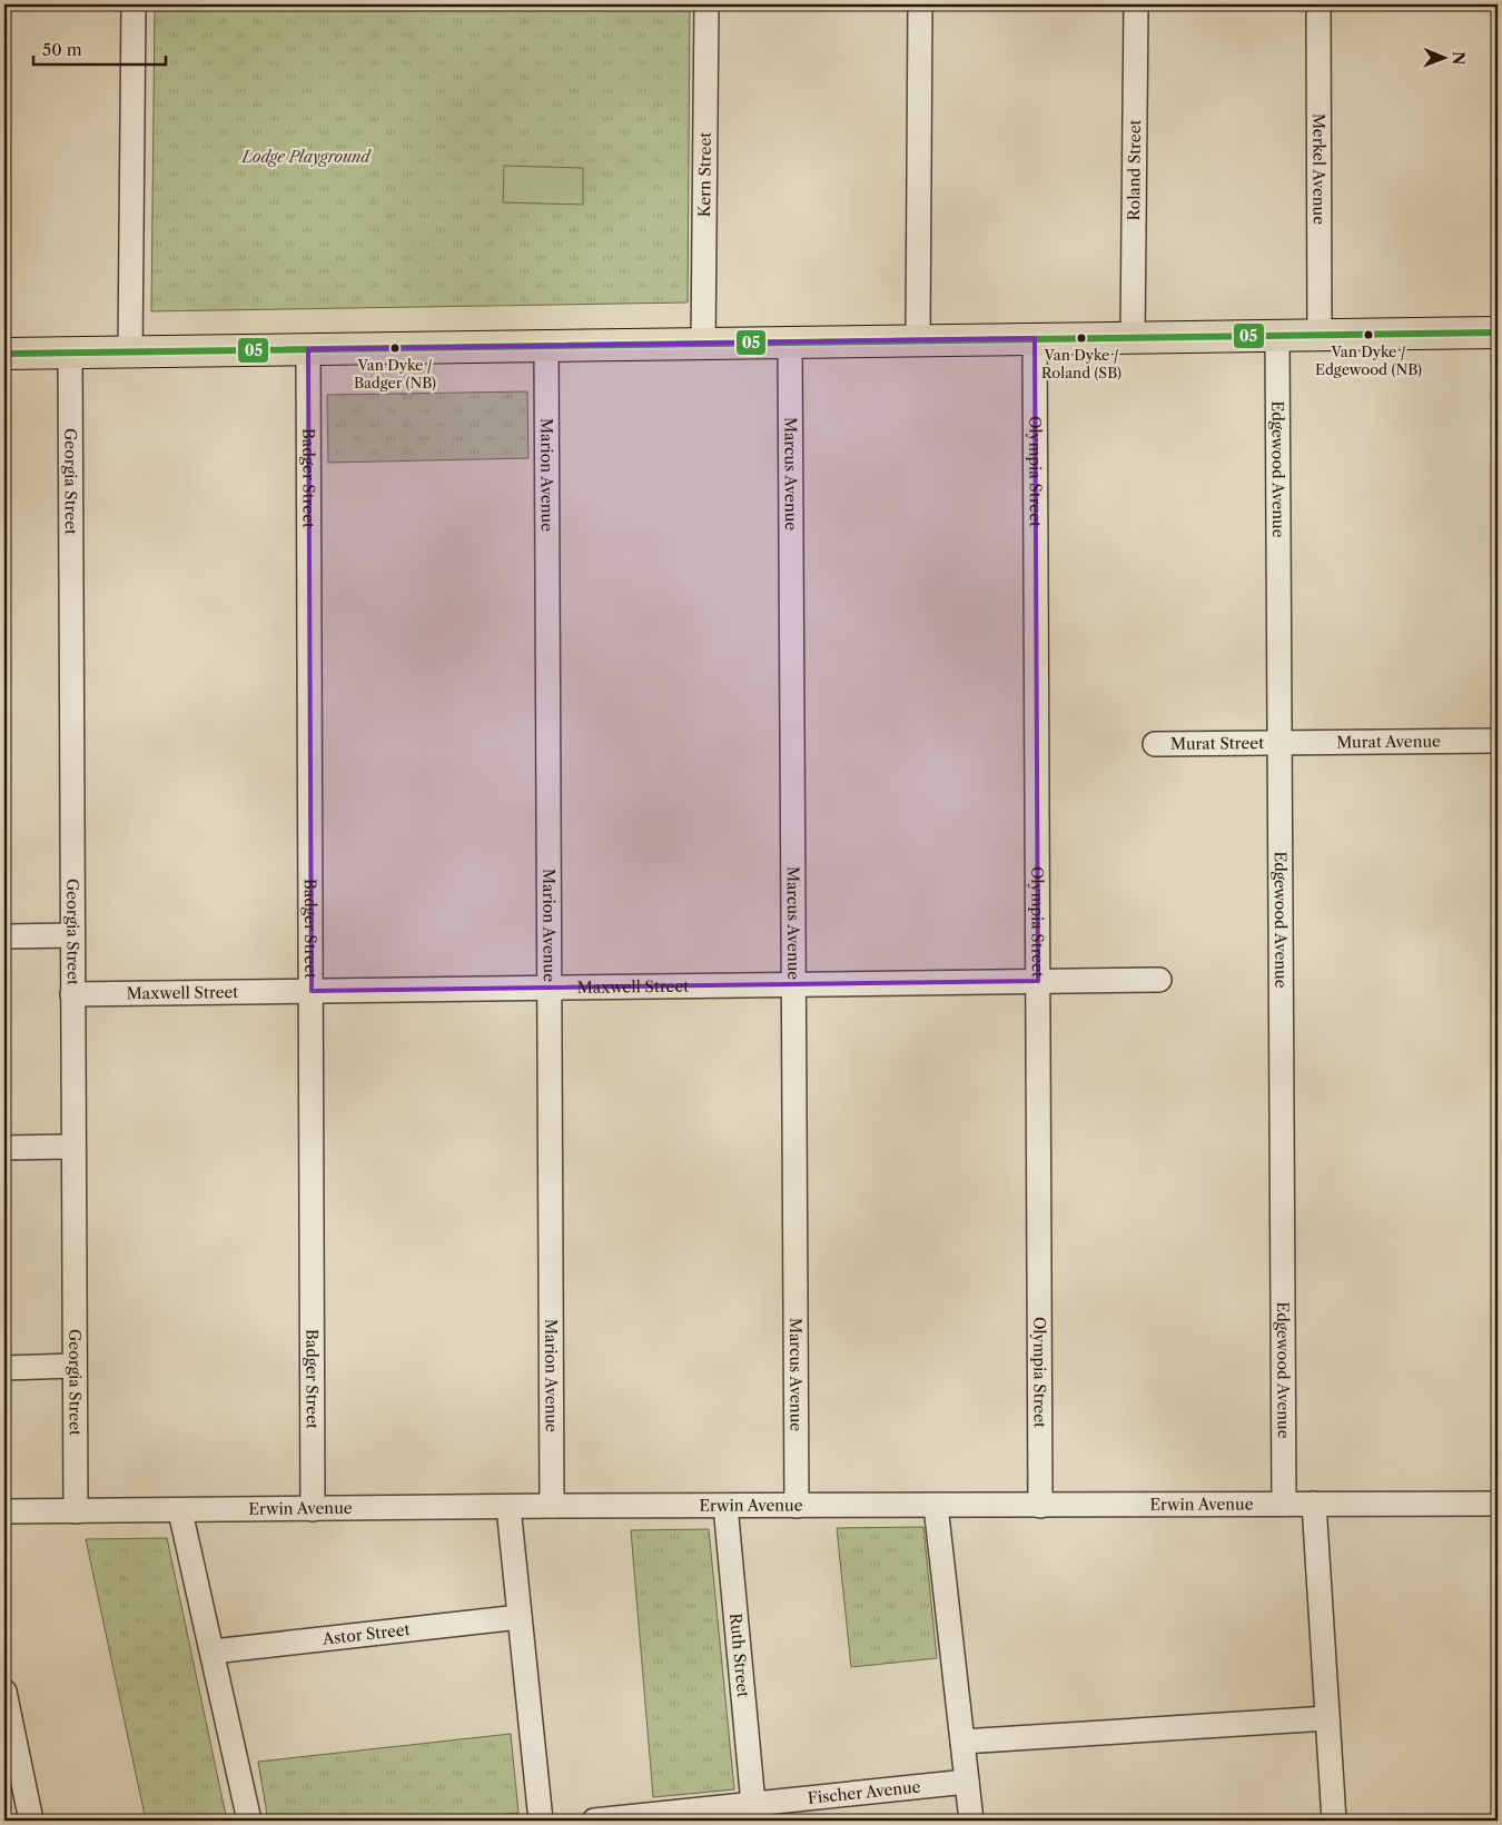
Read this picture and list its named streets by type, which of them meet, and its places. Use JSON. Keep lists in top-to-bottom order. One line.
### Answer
{"streets":{"street":["Merkel Avenue","Roland Street","Kern Street","Edgewood Avenue","Olympia Street","Marcus Avenue","Marion Avenue","Badger Street","Georgia Street","Murat Avenue","Murat Street","Maxwell Street","Erwin Avenue","Astor Street","Ruth Street","Fischer Avenue"]},"crossings":[["Edgewood Avenue","Murat Avenue"],["Edgewood Avenue","Murat Street"],["Edgewood Avenue","Erwin Avenue"],["Olympia Street","Maxwell Street"],["Olympia Street","Erwin Avenue"],["Marcus Avenue","Maxwell Street"],["Marcus Avenue","Erwin Avenue"],["Marion Avenue","Maxwell Street"],["Marion Avenue","Erwin Avenue"],["Badger Street","Maxwell Street"],["Badger Street","Erwin Avenue"],["Georgia Street","Maxwell Street"],["Georgia Street","Erwin Avenue"],["Murat Avenue","Murat Street"],["Erwin Avenue","Ruth Street"],["Ruth Street","Fischer Avenue"]],"parks":["Lodge Playground"],"places":["Van Dyke / Edgewood (NB)","Van Dyke / Roland (SB)","Van Dyke / Badger (NB)"],"lines":["transit line 05"],"scale_bar":"50 m","north":"right"}
